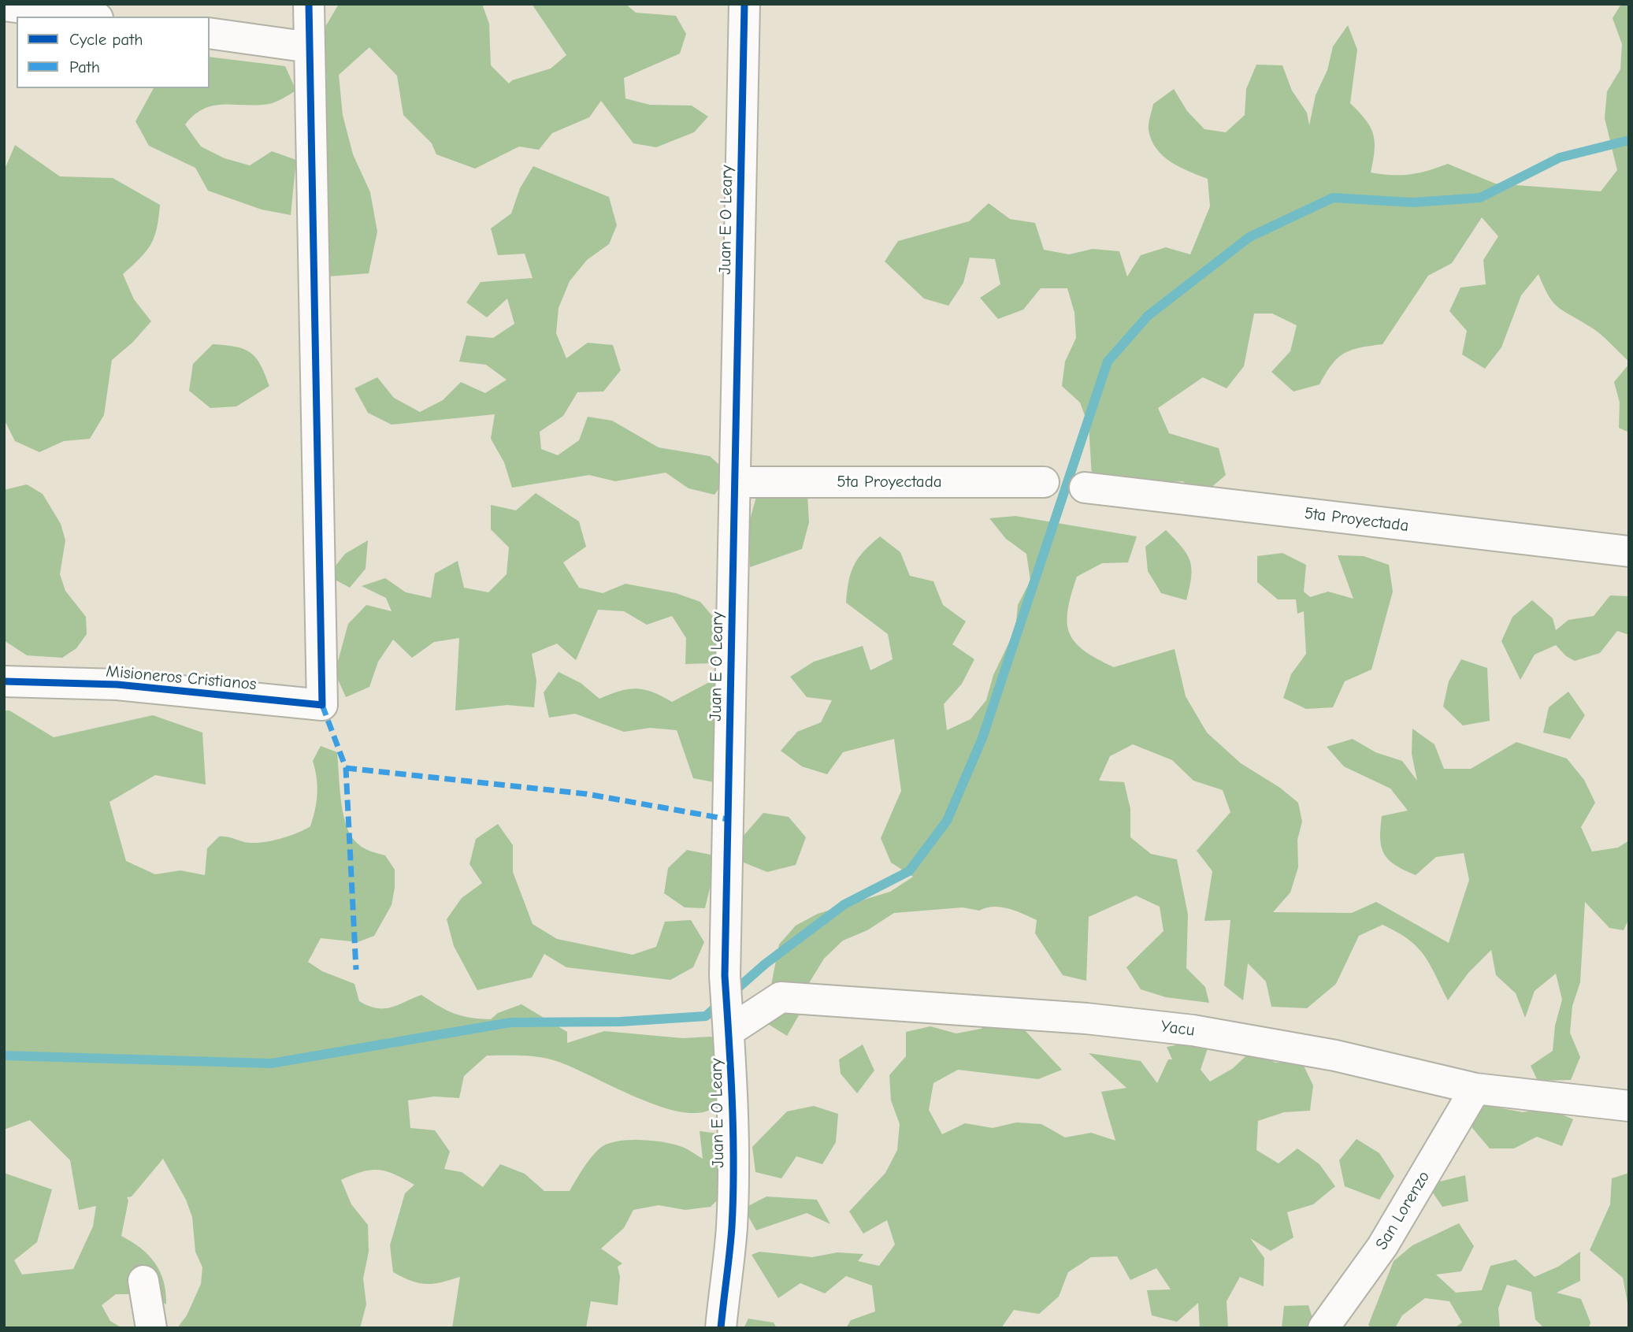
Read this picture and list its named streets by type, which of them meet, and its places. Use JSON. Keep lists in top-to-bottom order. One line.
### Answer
{"streets":{"street":["Juan E O Leary","5ta Proyectada","Misioneros Cristianos","Yacu","San Lorenzo"]},"crossings":[["Juan E O Leary","5ta Proyectada"],["Juan E O Leary","Yacu"],["Yacu","San Lorenzo"]],"legend":["Cycle path","Path"]}
